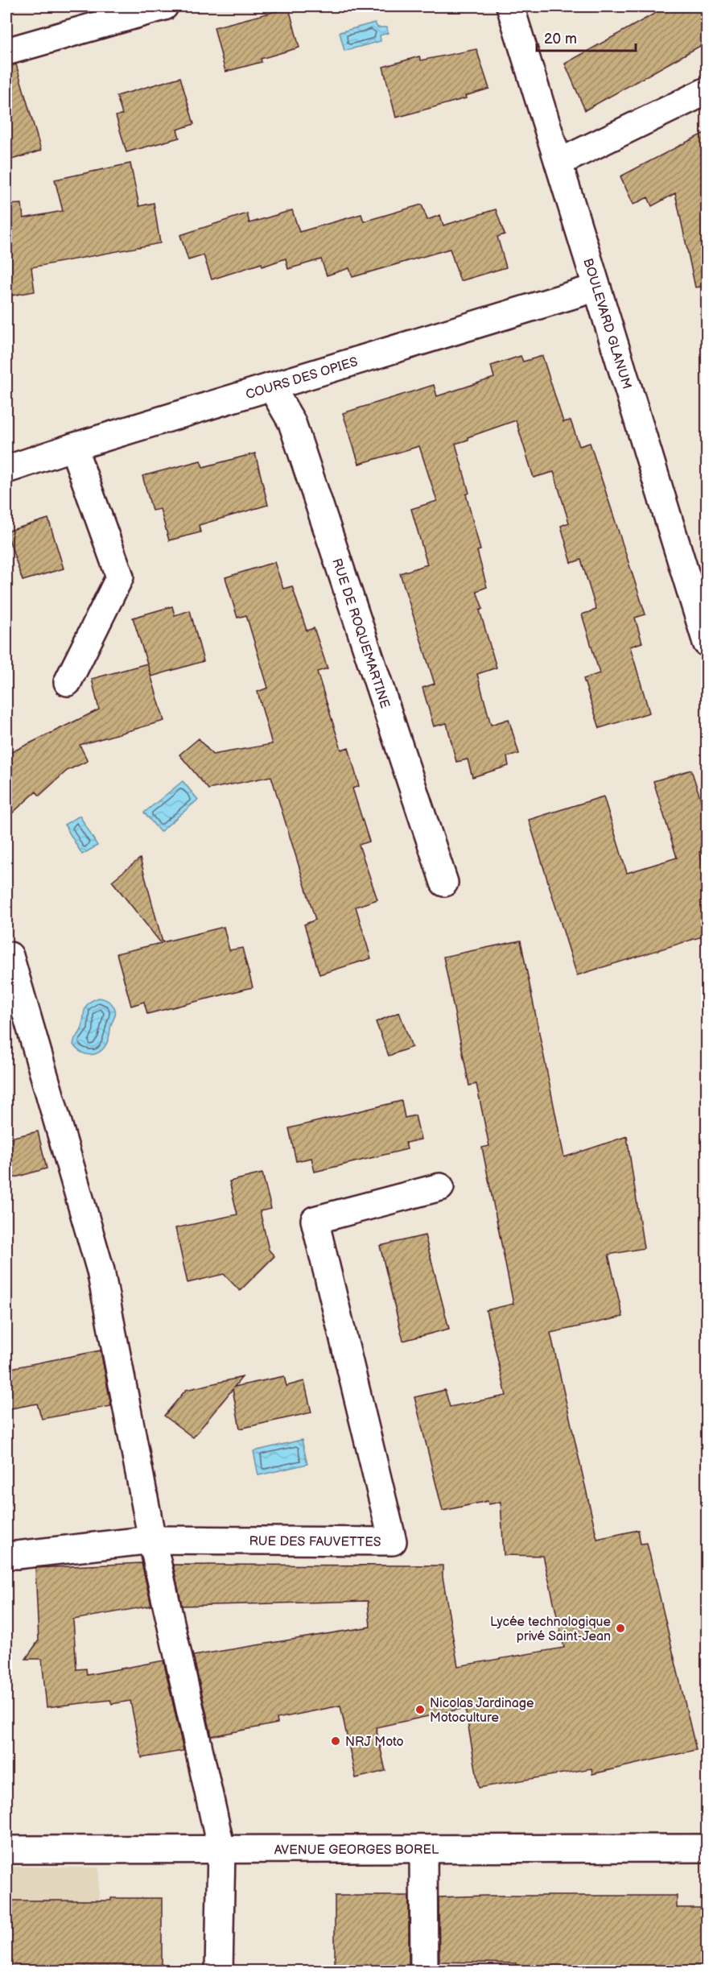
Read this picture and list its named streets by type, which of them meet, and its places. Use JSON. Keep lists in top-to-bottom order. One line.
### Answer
{"streets":{"street":["BOULEVARD GLANUM","COURS DES OPIES","RUE DE ROQUEMARTINE","RUE DES FAUVETTES","AVENUE GEORGES BOREL"]},"crossings":[["BOULEVARD GLANUM","COURS DES OPIES"],["COURS DES OPIES","RUE DE ROQUEMARTINE"]],"places":["Lycée technologique privé Saint-Jean","Nicolas Jardinage Motoculture","NRJ Moto"],"scale_bar":"20 m"}
